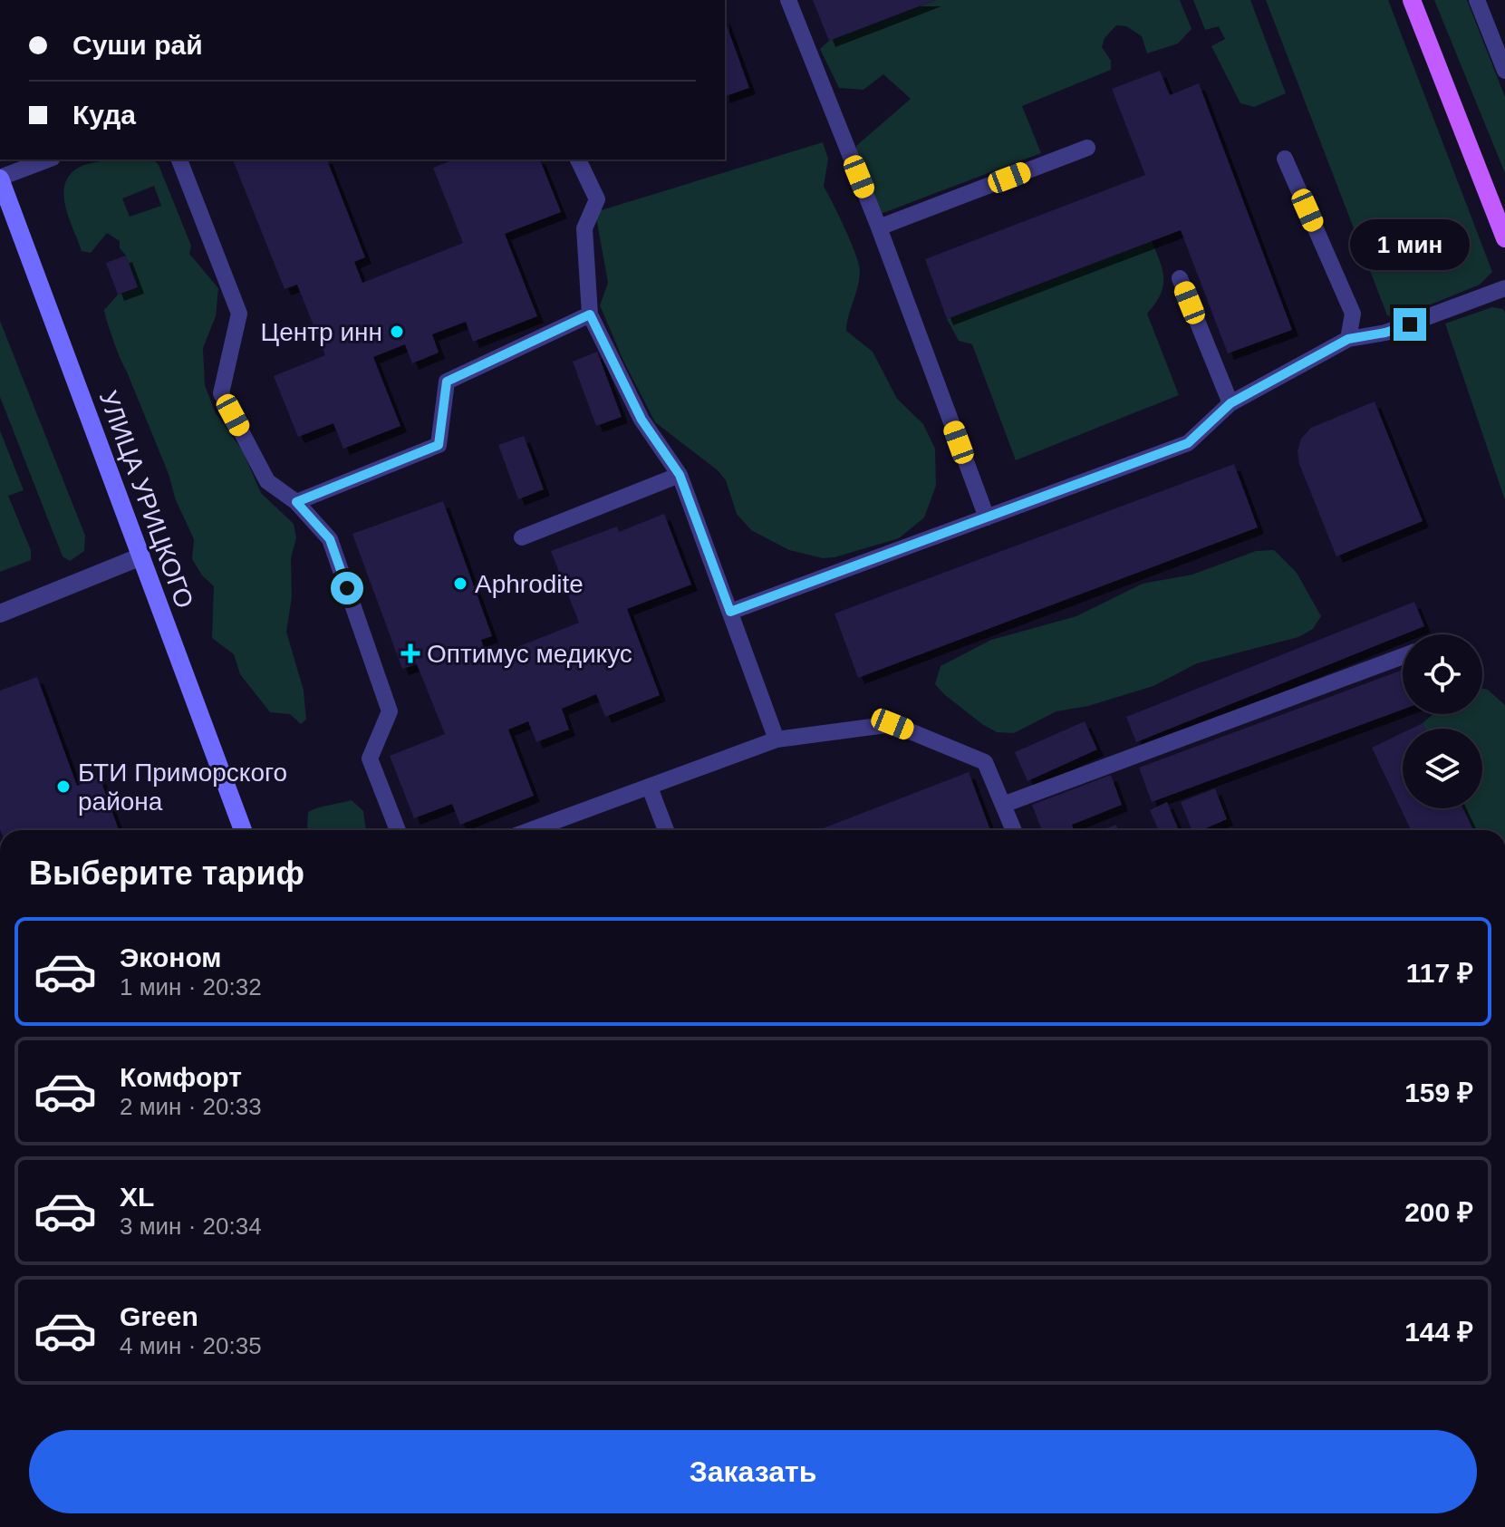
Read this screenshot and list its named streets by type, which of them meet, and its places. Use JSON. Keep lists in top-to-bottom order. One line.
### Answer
{"streets":{"main road":["УЛИЦА УРИЦКОГО"]},"places":{"other":["Центр инн","Aphrodite","БТИ Приморского района"],"health":["Оптимус медикус"]},"page":{"banner":["Суши рай","Куда"],"bubble":"1 мин","heading":"Выберите тариф","list":[{"name":"Эконом","note":"1 мин · 20:32","value":"117 ₽"},{"name":"Комфорт","note":"2 мин · 20:33","value":"159 ₽"},{"name":"XL","note":"3 мин · 20:34","value":"200 ₽"},{"name":"Green","note":"4 мин · 20:35","value":"144 ₽"}],"buttons":"Заказать"}}
